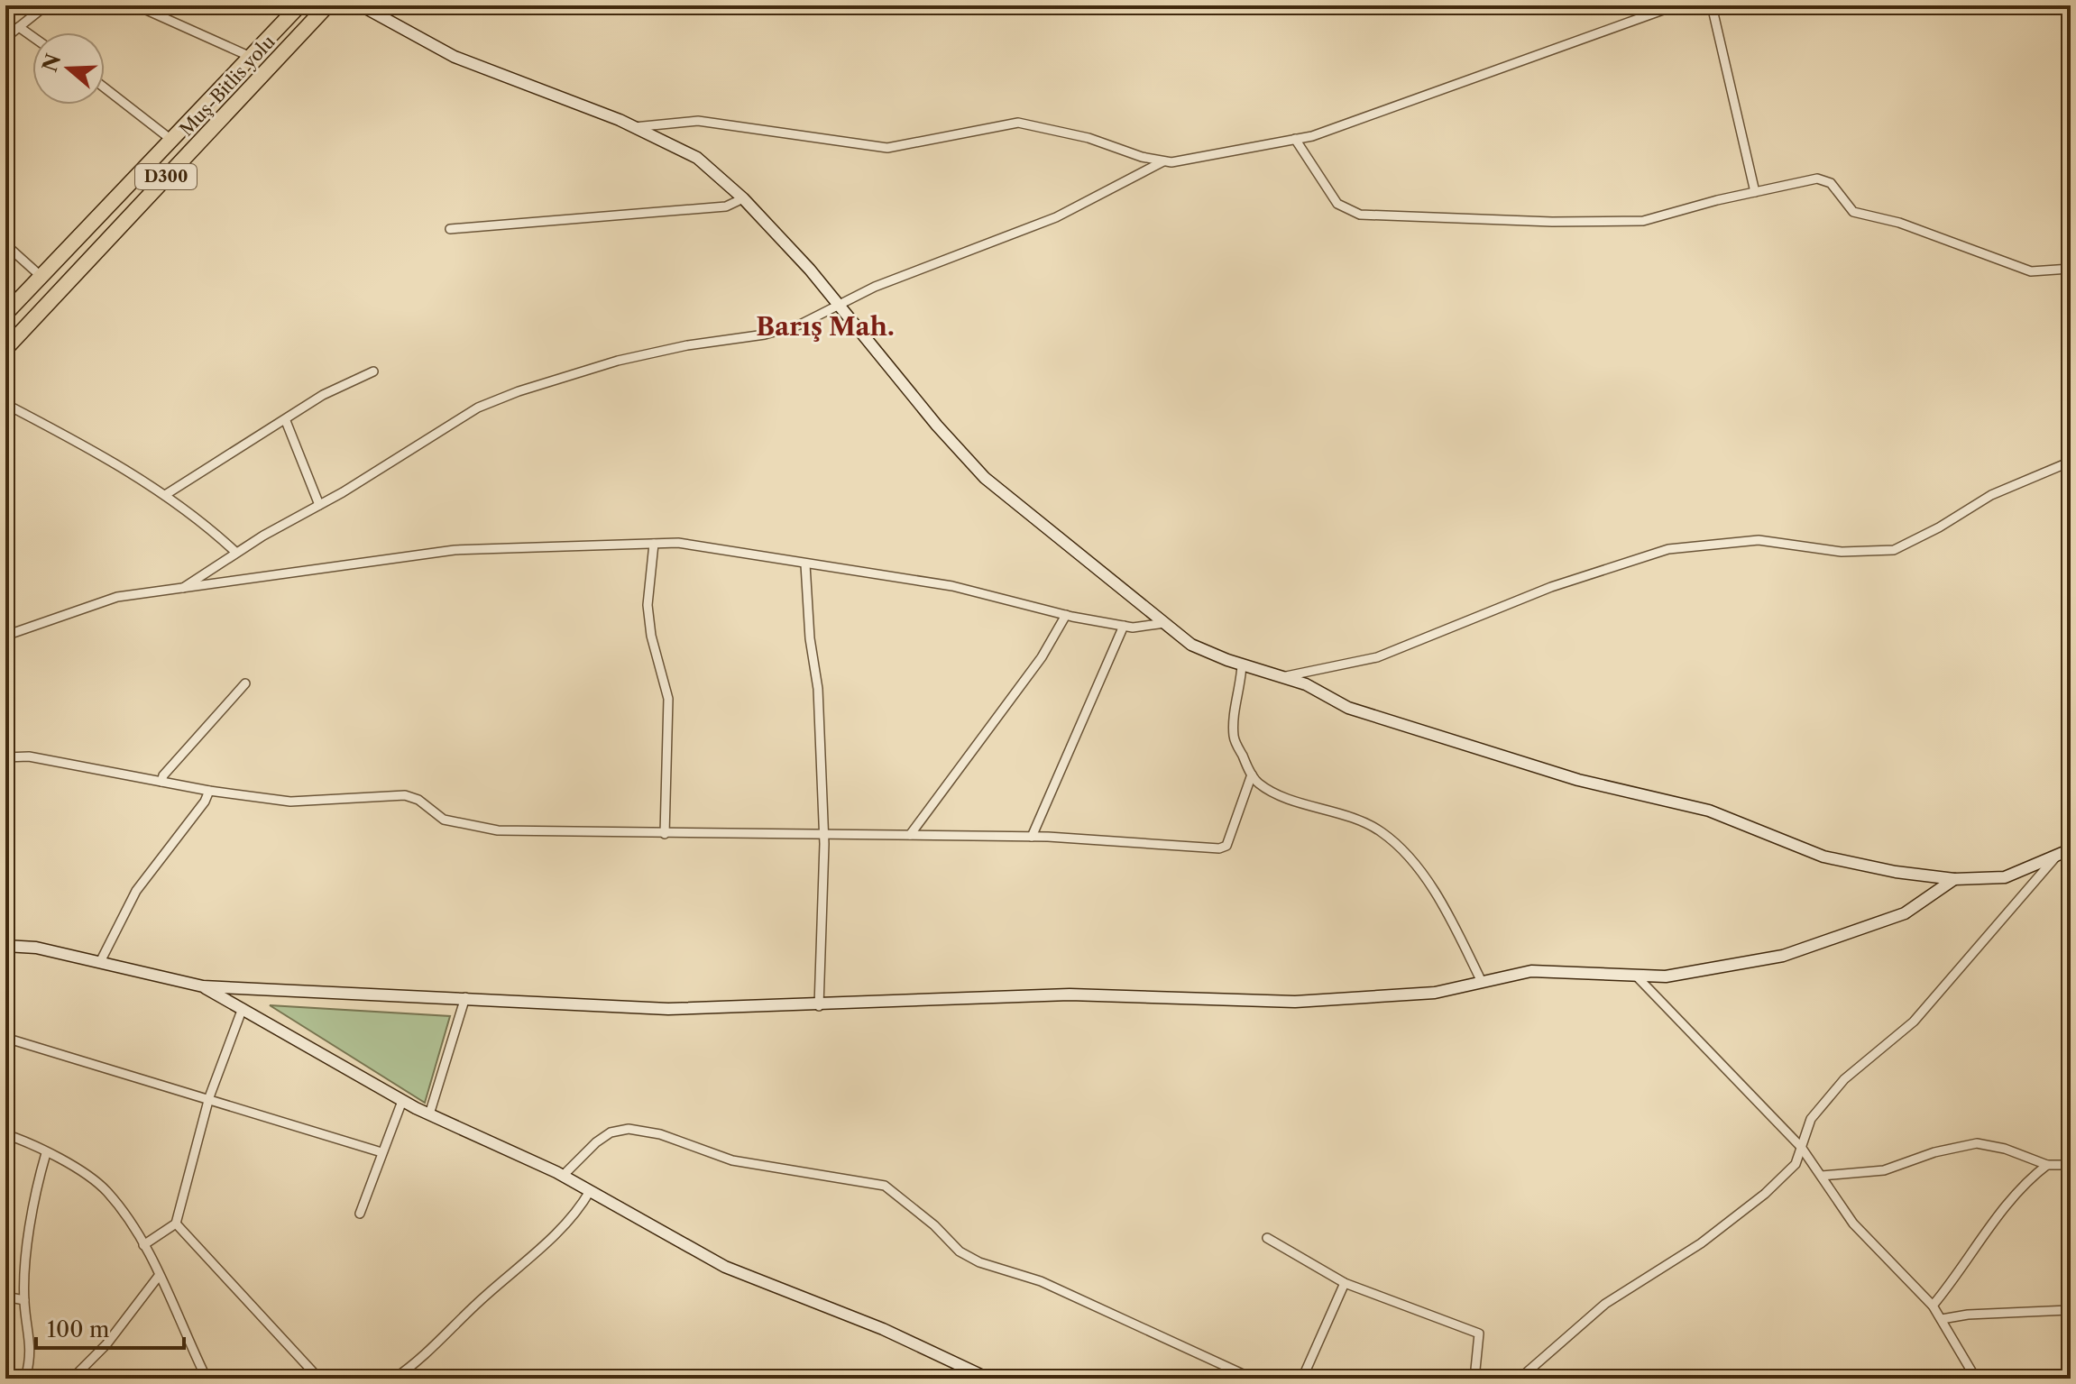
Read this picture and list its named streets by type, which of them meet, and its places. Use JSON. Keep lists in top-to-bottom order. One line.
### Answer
{"streets":{"highway":["Muş-Bitlis yolu","D300"]},"districts":["Barış Mah."],"scale_bar":"100 m","north":"left"}
